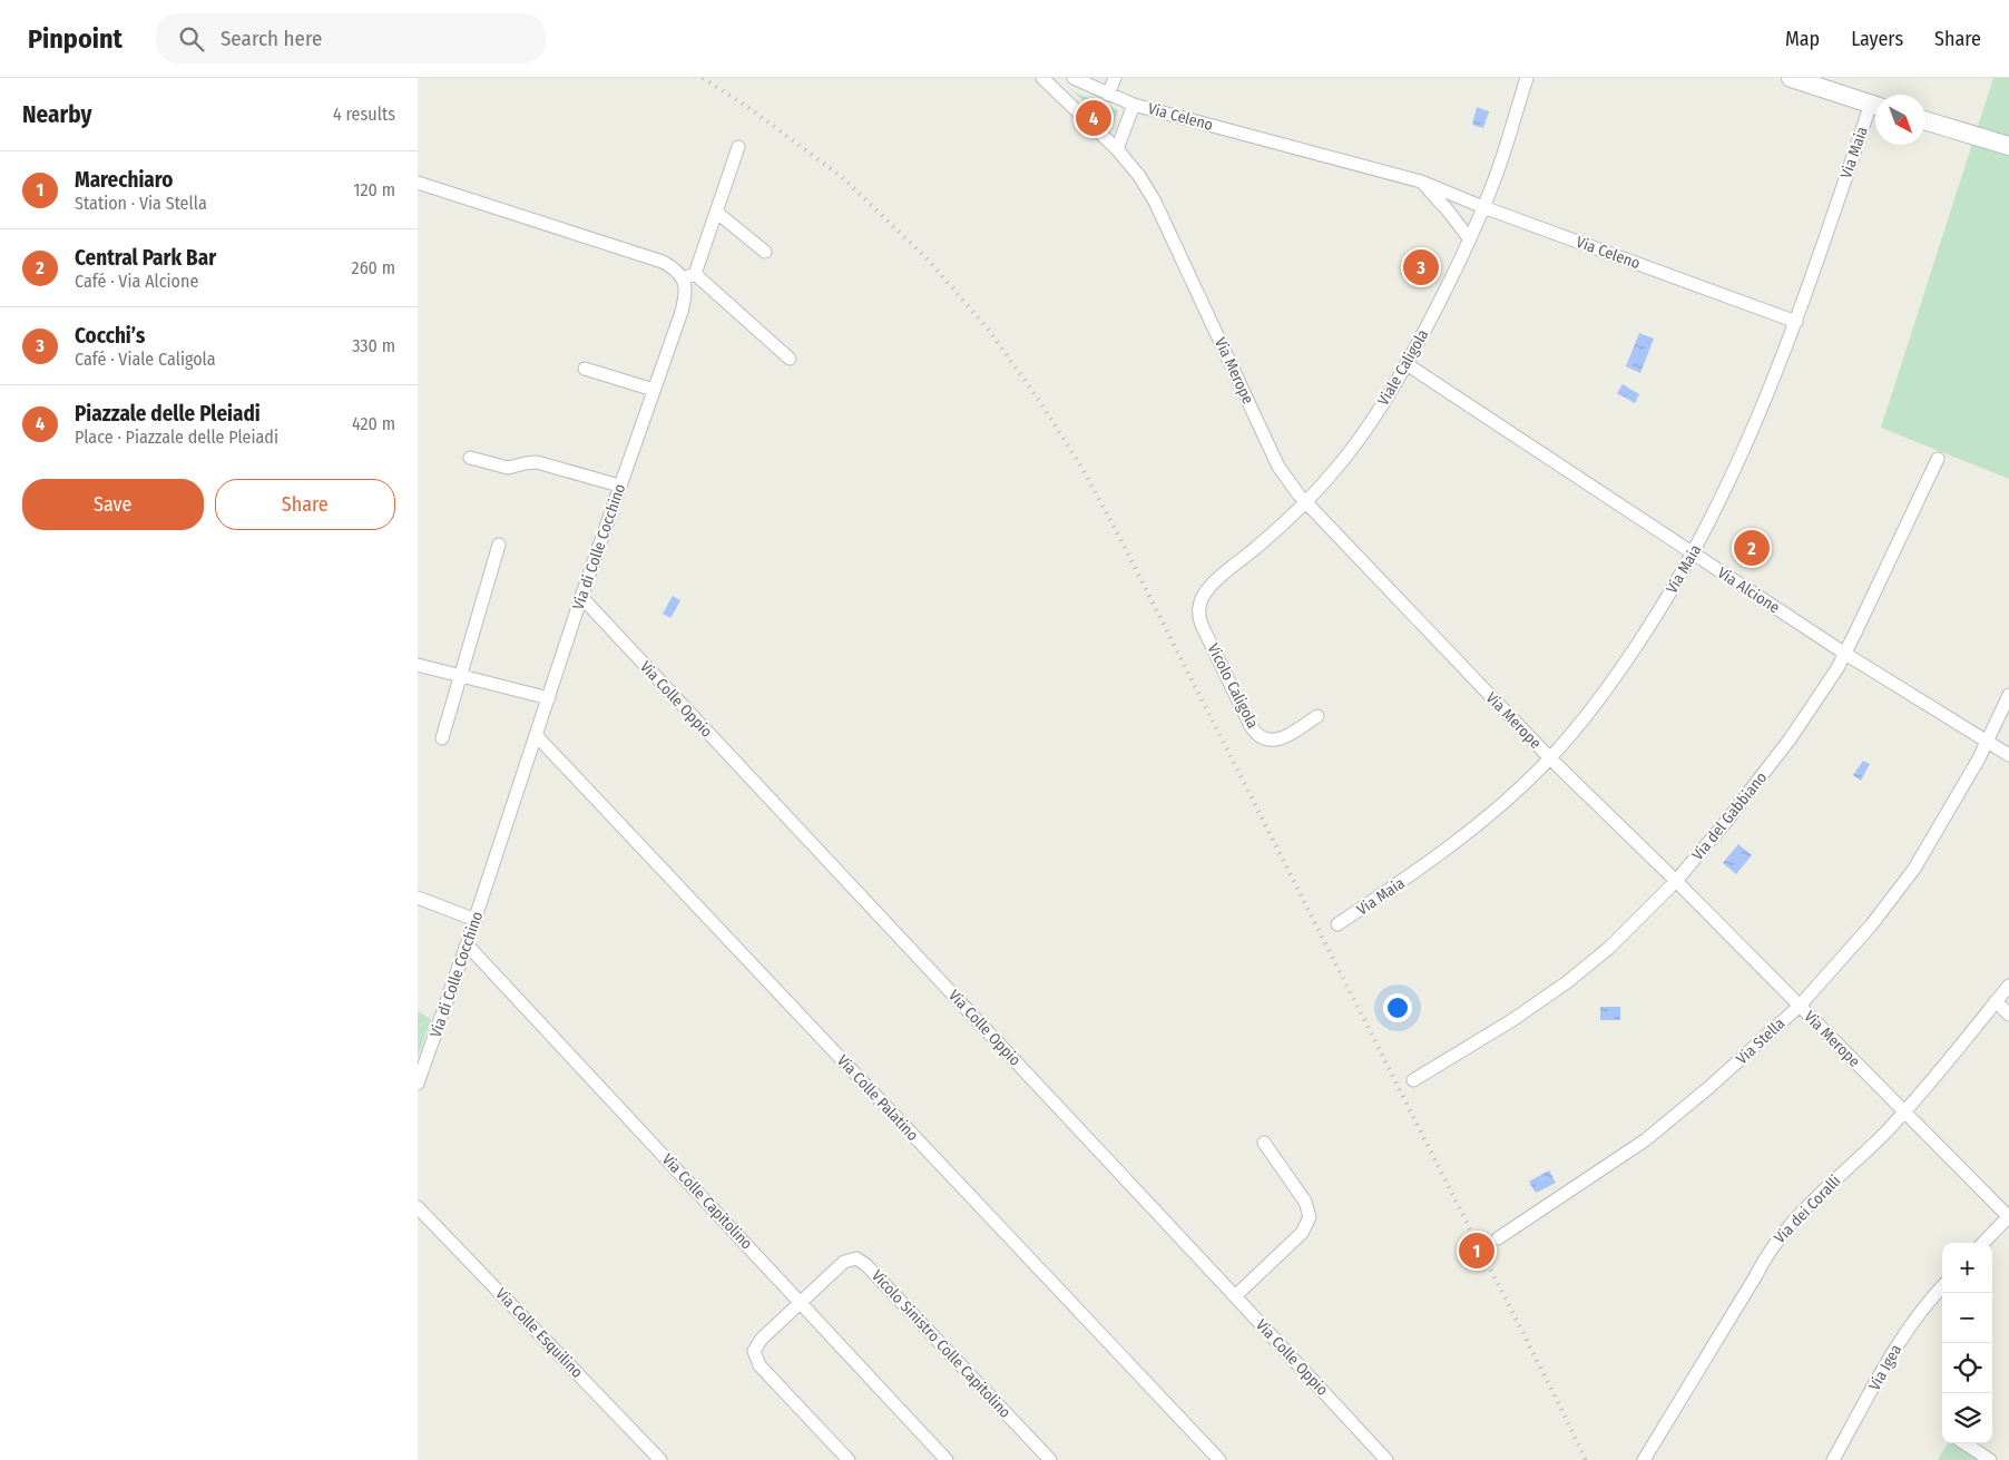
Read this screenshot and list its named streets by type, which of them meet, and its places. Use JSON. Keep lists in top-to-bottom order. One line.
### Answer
{"streets":{"street":["Via Celeno","Via Maia","Viale Caligola","Via Merope","Via di Colle Cocchino","Via Alcione","Vicolo Caligola","Via Colle Oppio","Via del Gabbiano","Via Stella","Via Colle Palatino","Via Colle Capitolino","Via dei Coralli","Via Colle Esquilino","Vicolo Sinistro Colle Capitolino","Via Igea"]},"crossings":[["Via Celeno","Via Maia"],["Via Celeno","Viale Caligola"],["Via Maia","Via Merope"],["Via Maia","Via Alcione"],["Viale Caligola","Via Merope"],["Viale Caligola","Via Alcione"],["Viale Caligola","Vicolo Caligola"],["Via Merope","Via del Gabbiano"],["Via Merope","Via Stella"],["Via Merope","Via dei Coralli"],["Via di Colle Cocchino","Via Colle Oppio"],["Via di Colle Cocchino","Via Colle Palatino"],["Via di Colle Cocchino","Via Colle Capitolino"],["Via Alcione","Via del Gabbiano"],["Via Alcione","Via Stella"],["Via Colle Capitolino","Vicolo Sinistro Colle Capitolino"]],"north":"bottom right","page":{"header":"Pinpoint","search":"Search here","nav":["Map","Layers","Share"],"heading":["Nearby","4 results"],"pins":["4","3","2","1"],"list":[{"mark":"1","name":"Marechiaro","note":"Station · Via Stella","value":"120 m"},{"mark":"2","name":"Central Park Bar","note":"Café · Via Alcione","value":"260 m"},{"mark":"3","name":"Cocchi’s","note":"Café · Viale Caligola","value":"330 m"},{"mark":"4","name":"Piazzale delle Pleiadi","note":"Place · Piazzale delle Pleiadi","value":"420 m"}],"buttons":["Save","Share"],"map_buttons":["+","−"]}}
